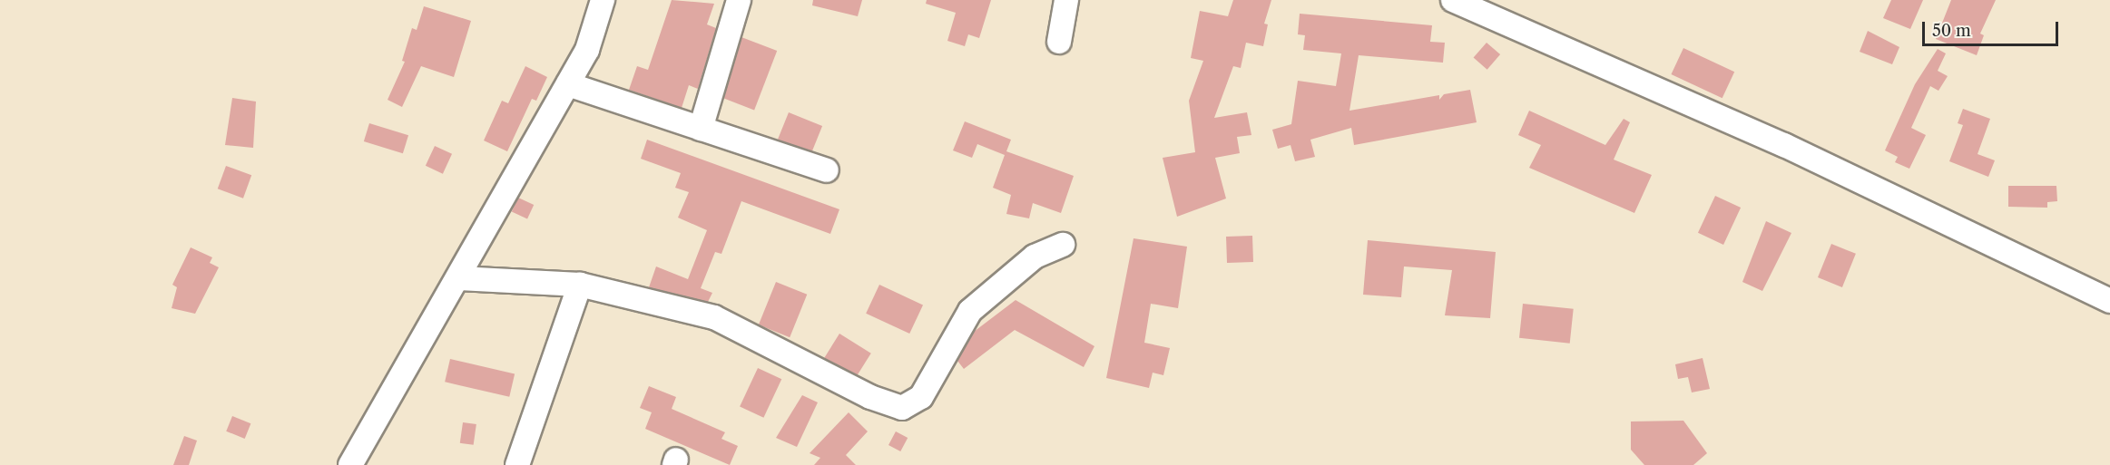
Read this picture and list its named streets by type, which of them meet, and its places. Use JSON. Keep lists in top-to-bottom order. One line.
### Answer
{"scale_bar":"50 m"}
